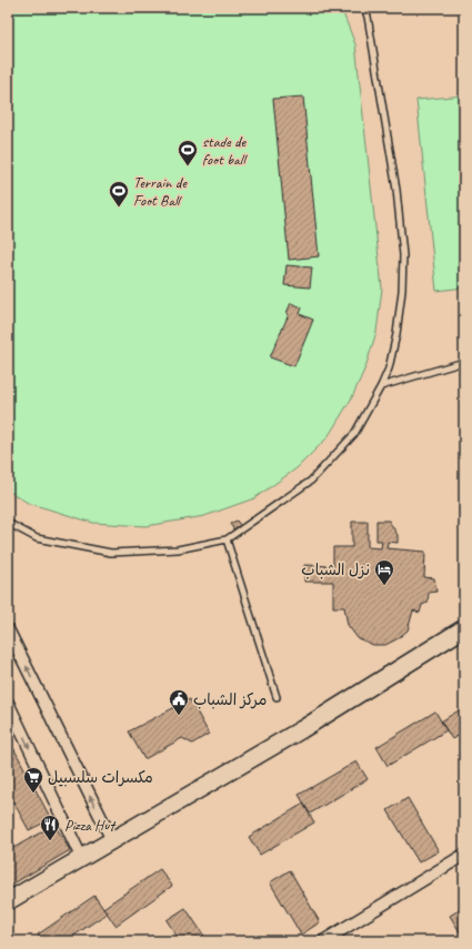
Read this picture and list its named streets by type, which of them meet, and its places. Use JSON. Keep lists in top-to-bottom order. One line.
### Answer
{"places":{"sports":["stade de foot ball","Terrain de Foot Ball"],"hotel":["نزل الشباب"],"public building":["مركز الشباب"],"supermarket":["مكسرات سلسبيل"],"restaurant":["Pizza Hut"]}}
